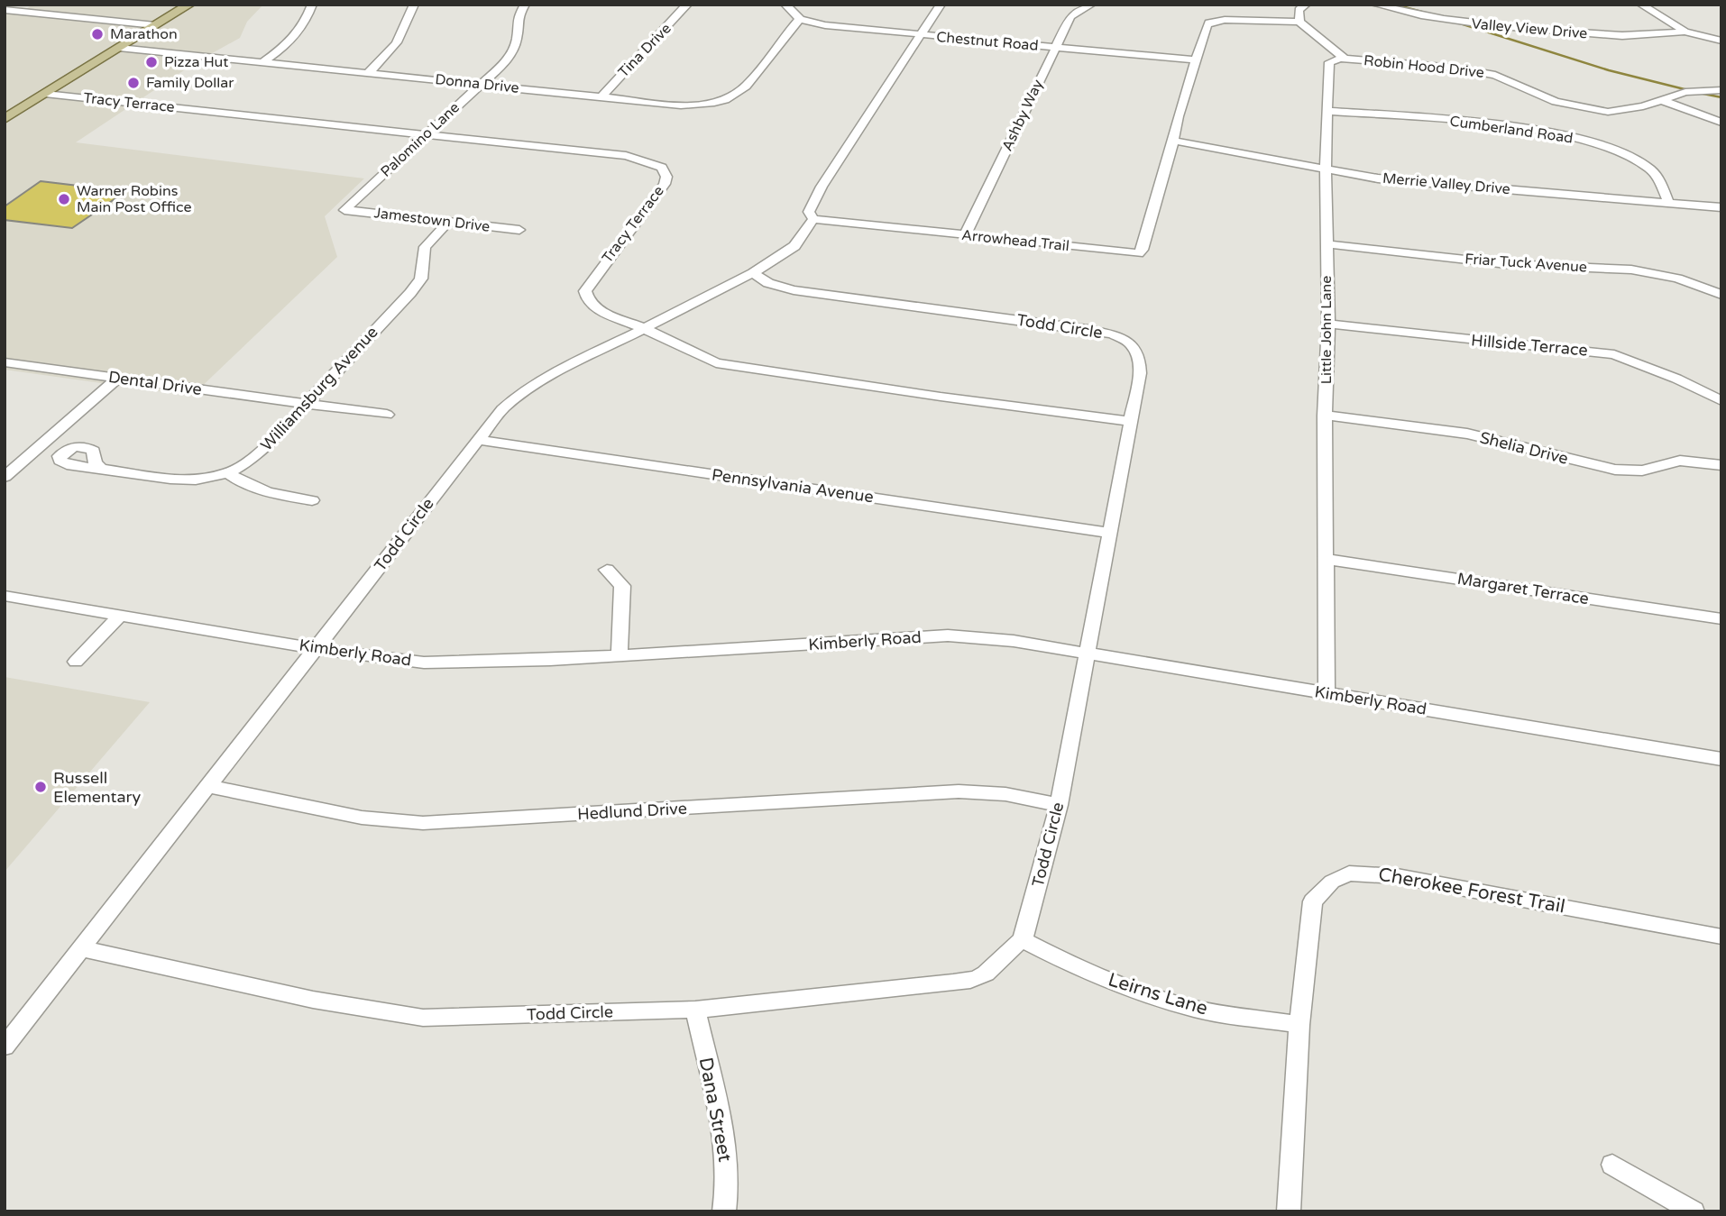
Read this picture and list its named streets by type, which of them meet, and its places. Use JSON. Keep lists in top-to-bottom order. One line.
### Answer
{"streets":{"street":["Valley View Drive","Chestnut Road","Tina Drive","Robin Hood Drive","Donna Drive","Tracy Terrace","Ashby Way","Cumberland Road","Palomino Lane","Merrie Valley Drive","Jamestown Drive","Arrowhead Trail","Friar Tuck Avenue","Todd Circle","Little John Lane","Hillside Terrace","Dental Drive","Williamsburg Avenue","Shelia Drive","Pennsylvania Avenue","Margaret Terrace","Kimberly Road","Hedlund Drive","Cherokee Forest Trail","Leirns Lane","Dana Street"]},"crossings":[["Chestnut Road","Donna Drive"],["Chestnut Road","Ashby Way"],["Chestnut Road","Arrowhead Trail"],["Tina Drive","Donna Drive"],["Robin Hood Drive","Little John Lane"],["Donna Drive","Palomino Lane"],["Tracy Terrace","Palomino Lane"],["Tracy Terrace","Todd Circle"],["Ashby Way","Arrowhead Trail"],["Cumberland Road","Merrie Valley Drive"],["Cumberland Road","Little John Lane"],["Palomino Lane","Jamestown Drive"],["Merrie Valley Drive","Arrowhead Trail"],["Merrie Valley Drive","Little John Lane"],["Jamestown Drive","Williamsburg Avenue"],["Arrowhead Trail","Todd Circle"],["Friar Tuck Avenue","Little John Lane"],["Todd Circle","Pennsylvania Avenue"],["Todd Circle","Kimberly Road"],["Todd Circle","Hedlund Drive"],["Todd Circle","Leirns Lane"],["Todd Circle","Dana Street"],["Little John Lane","Hillside Terrace"],["Little John Lane","Shelia Drive"],["Little John Lane","Margaret Terrace"],["Little John Lane","Kimberly Road"],["Dental Drive","Williamsburg Avenue"],["Cherokee Forest Trail","Leirns Lane"]],"places":["Marathon","Pizza Hut","Family Dollar","Warner Robins Main Post Office","Russell Elementary"]}
